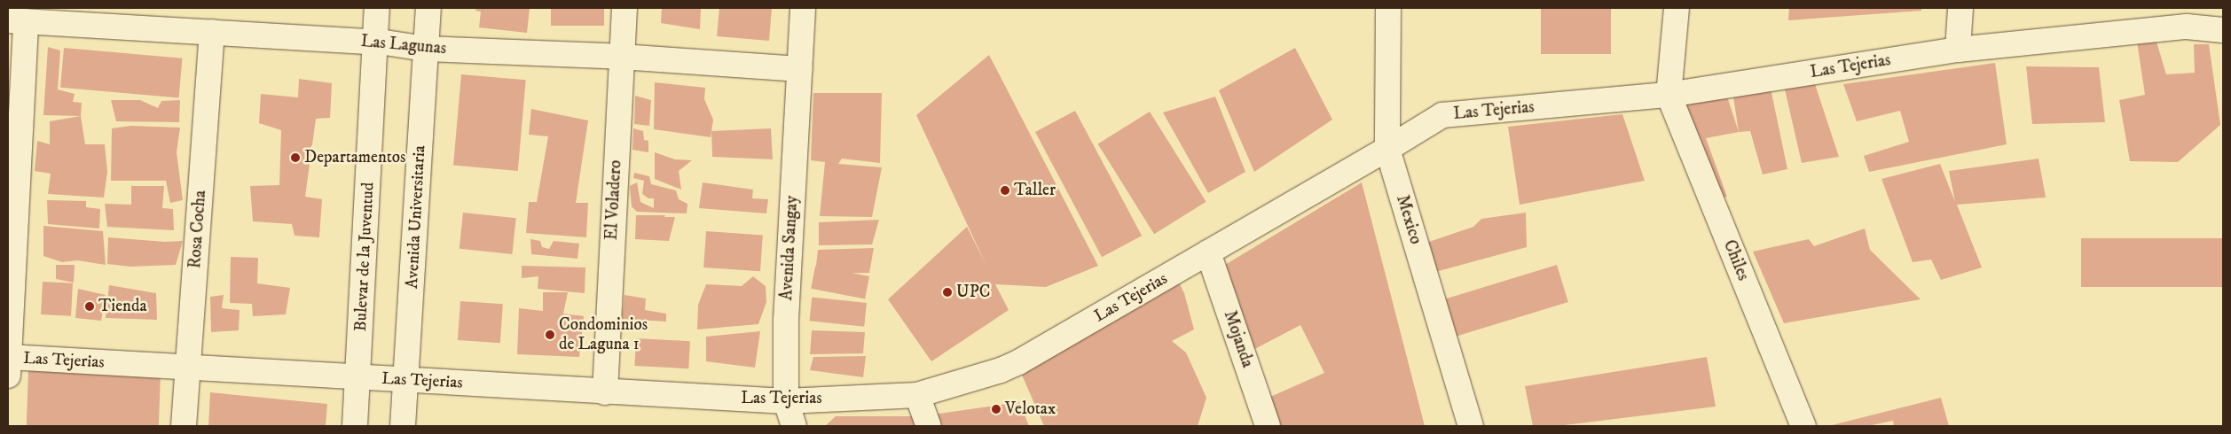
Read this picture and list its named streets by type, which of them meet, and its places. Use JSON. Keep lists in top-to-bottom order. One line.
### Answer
{"streets":{"street":["Las Lagunas","Las Tejerias","El Voladero","Avenida Universitaria","Mexico","Rosa Cocha","Avenida Sangay","Bulevar de la Juventud","Chiles","Mojanda"]},"crossings":[["Las Lagunas","El Voladero"],["Las Lagunas","Avenida Universitaria"],["Las Lagunas","Rosa Cocha"],["Las Lagunas","Avenida Sangay"],["Las Lagunas","Bulevar de la Juventud"],["Las Tejerias","El Voladero"],["Las Tejerias","Avenida Universitaria"],["Las Tejerias","Mexico"],["Las Tejerias","Rosa Cocha"],["Las Tejerias","Avenida Sangay"],["Las Tejerias","Bulevar de la Juventud"],["Las Tejerias","Chiles"],["Las Tejerias","Mojanda"]],"places":["Departamentos","Taller","UPC","Tienda","Condominios de Laguna 1","Velotax"]}
